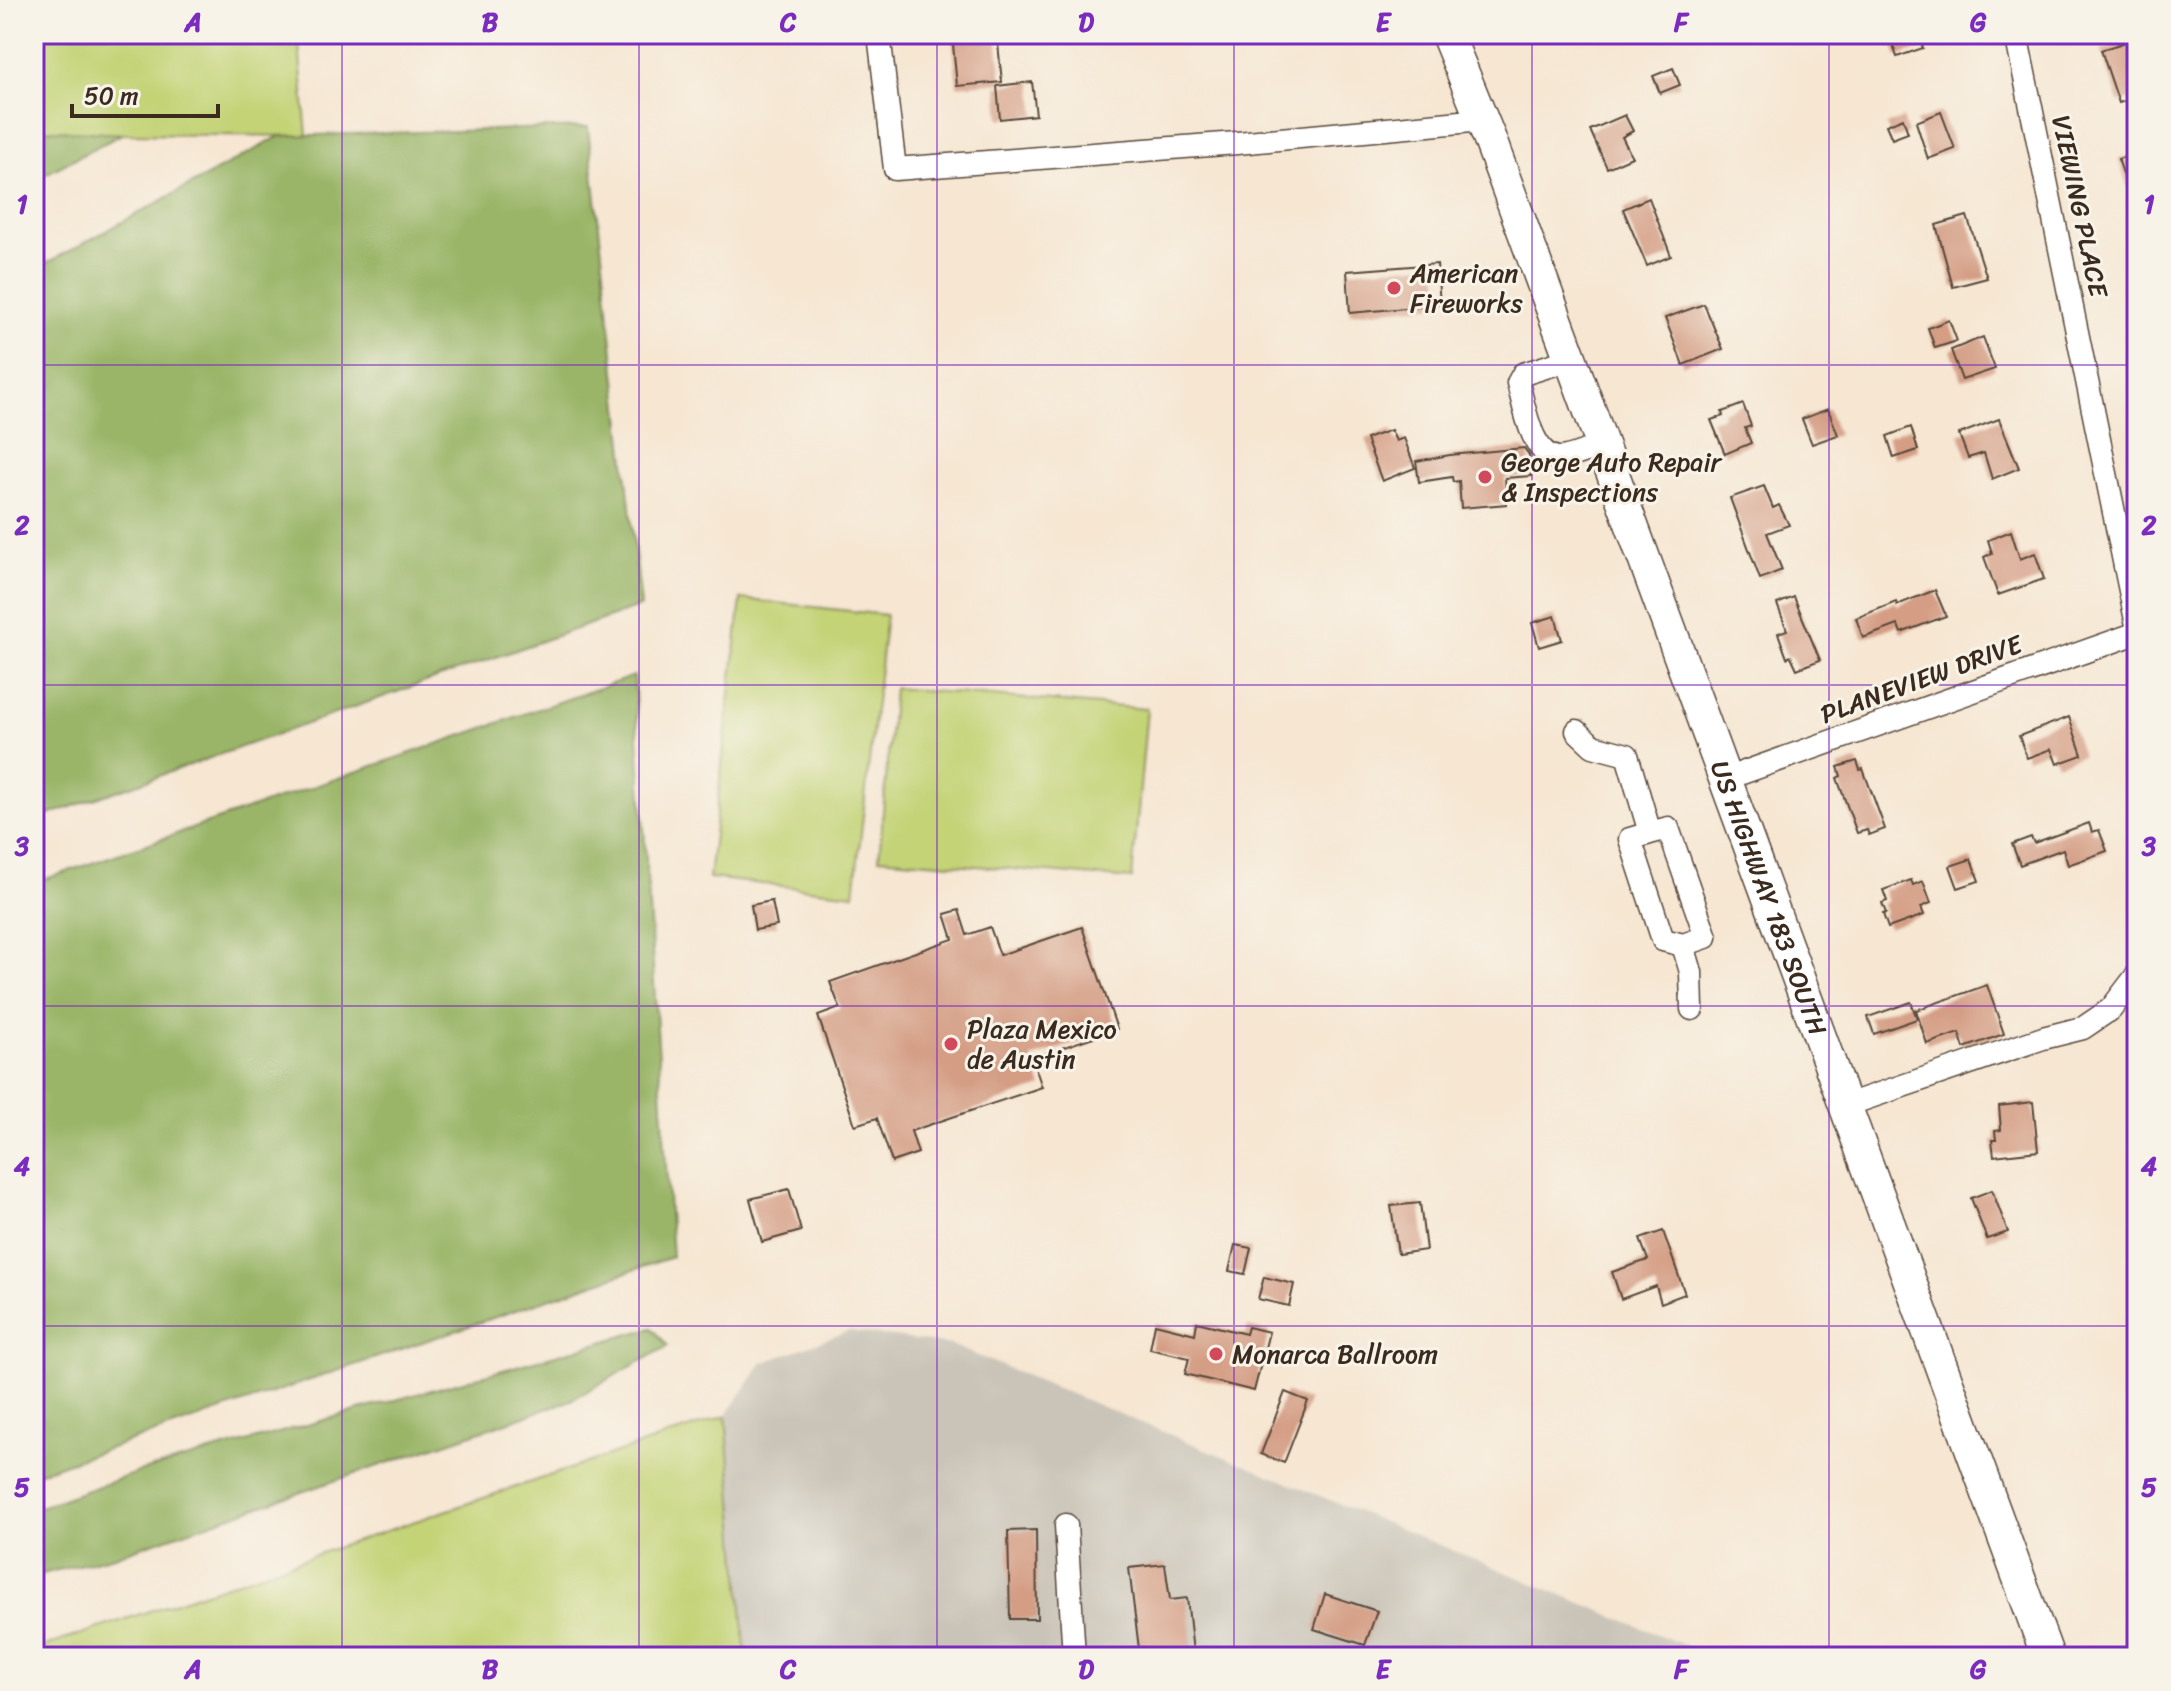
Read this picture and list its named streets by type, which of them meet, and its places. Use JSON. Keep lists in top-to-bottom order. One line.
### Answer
{"streets":{"highway":["US HIGHWAY 183 SOUTH"],"street":["VIEWING PLACE","PLANEVIEW DRIVE"]},"crossings":[["PLANEVIEW DRIVE","US HIGHWAY 183 SOUTH"]],"places":["American Fireworks","George Auto Repair & Inspections","Plaza Mexico de Austin","Monarca Ballroom"],"scale_bar":"50 m","grid":{"columns":["A","B","C","D","E","F","G"],"rows":["1","2","3","4","5"]}}
